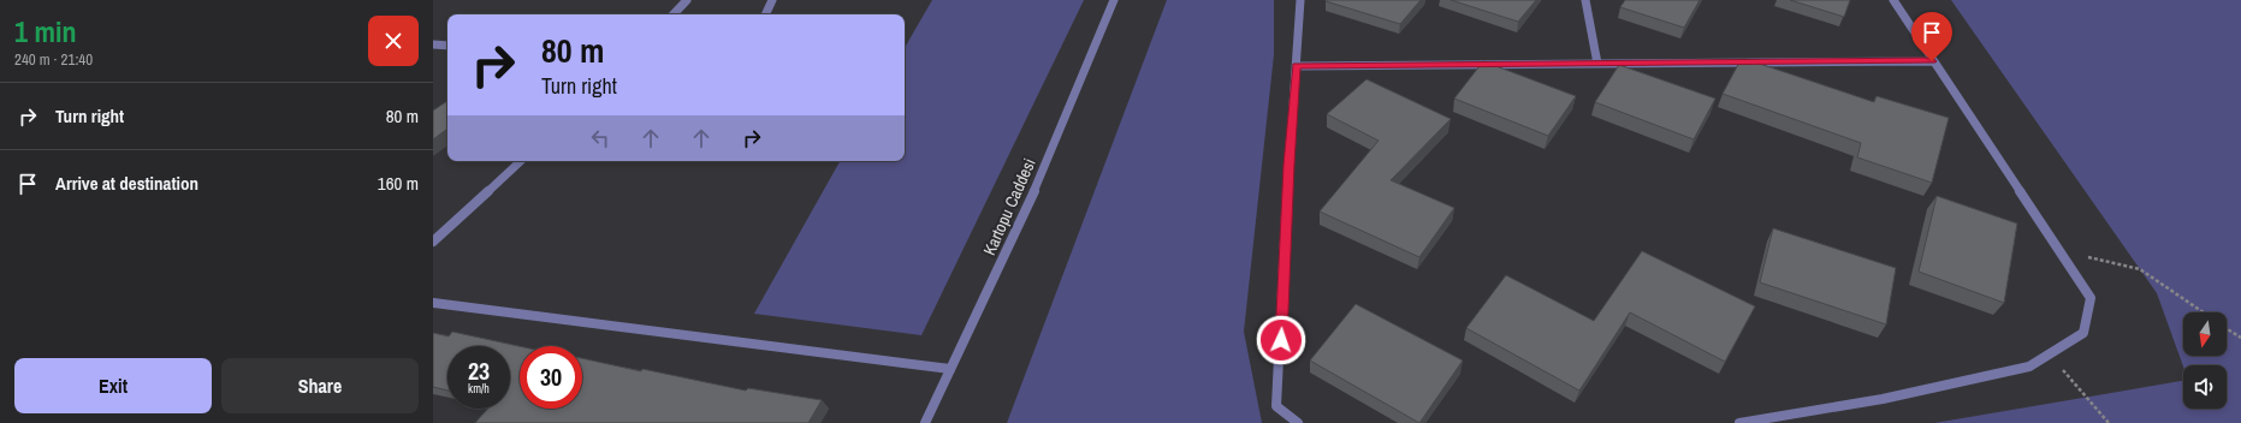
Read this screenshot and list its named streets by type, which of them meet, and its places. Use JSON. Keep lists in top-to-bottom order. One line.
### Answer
{"streets":{"street":["Kartopu Caddesi"]},"north":"bottom","page":{"heading":["1 min","240 m · 21:40"],"turn":["80 m","Turn right"],"list":[{"name":"Turn right","value":"80 m"},{"name":"Arrive at destination","value":"160 m"}],"speed":"23 km/h","limit":"30","buttons":["Exit","Share"]}}
